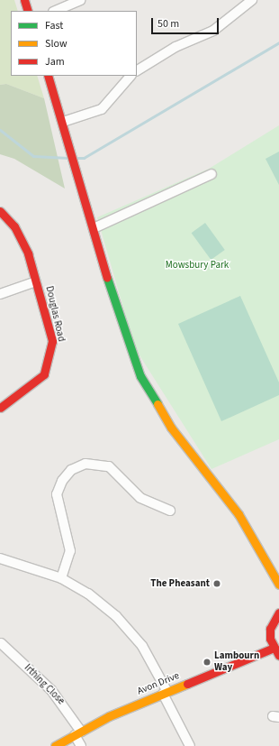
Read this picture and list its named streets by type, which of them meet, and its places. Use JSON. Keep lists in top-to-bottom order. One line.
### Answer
{"streets":{"main road":["Douglas Road","Avon Drive"],"street":["Irthing Close"]},"crossings":[["Avon Drive","Irthing Close"]],"parks":["Mowsbury Park"],"places":["The Pheasant","Lambourn Way"],"legend":["Fast","Slow","Jam"],"scale_bar":"50 m"}
